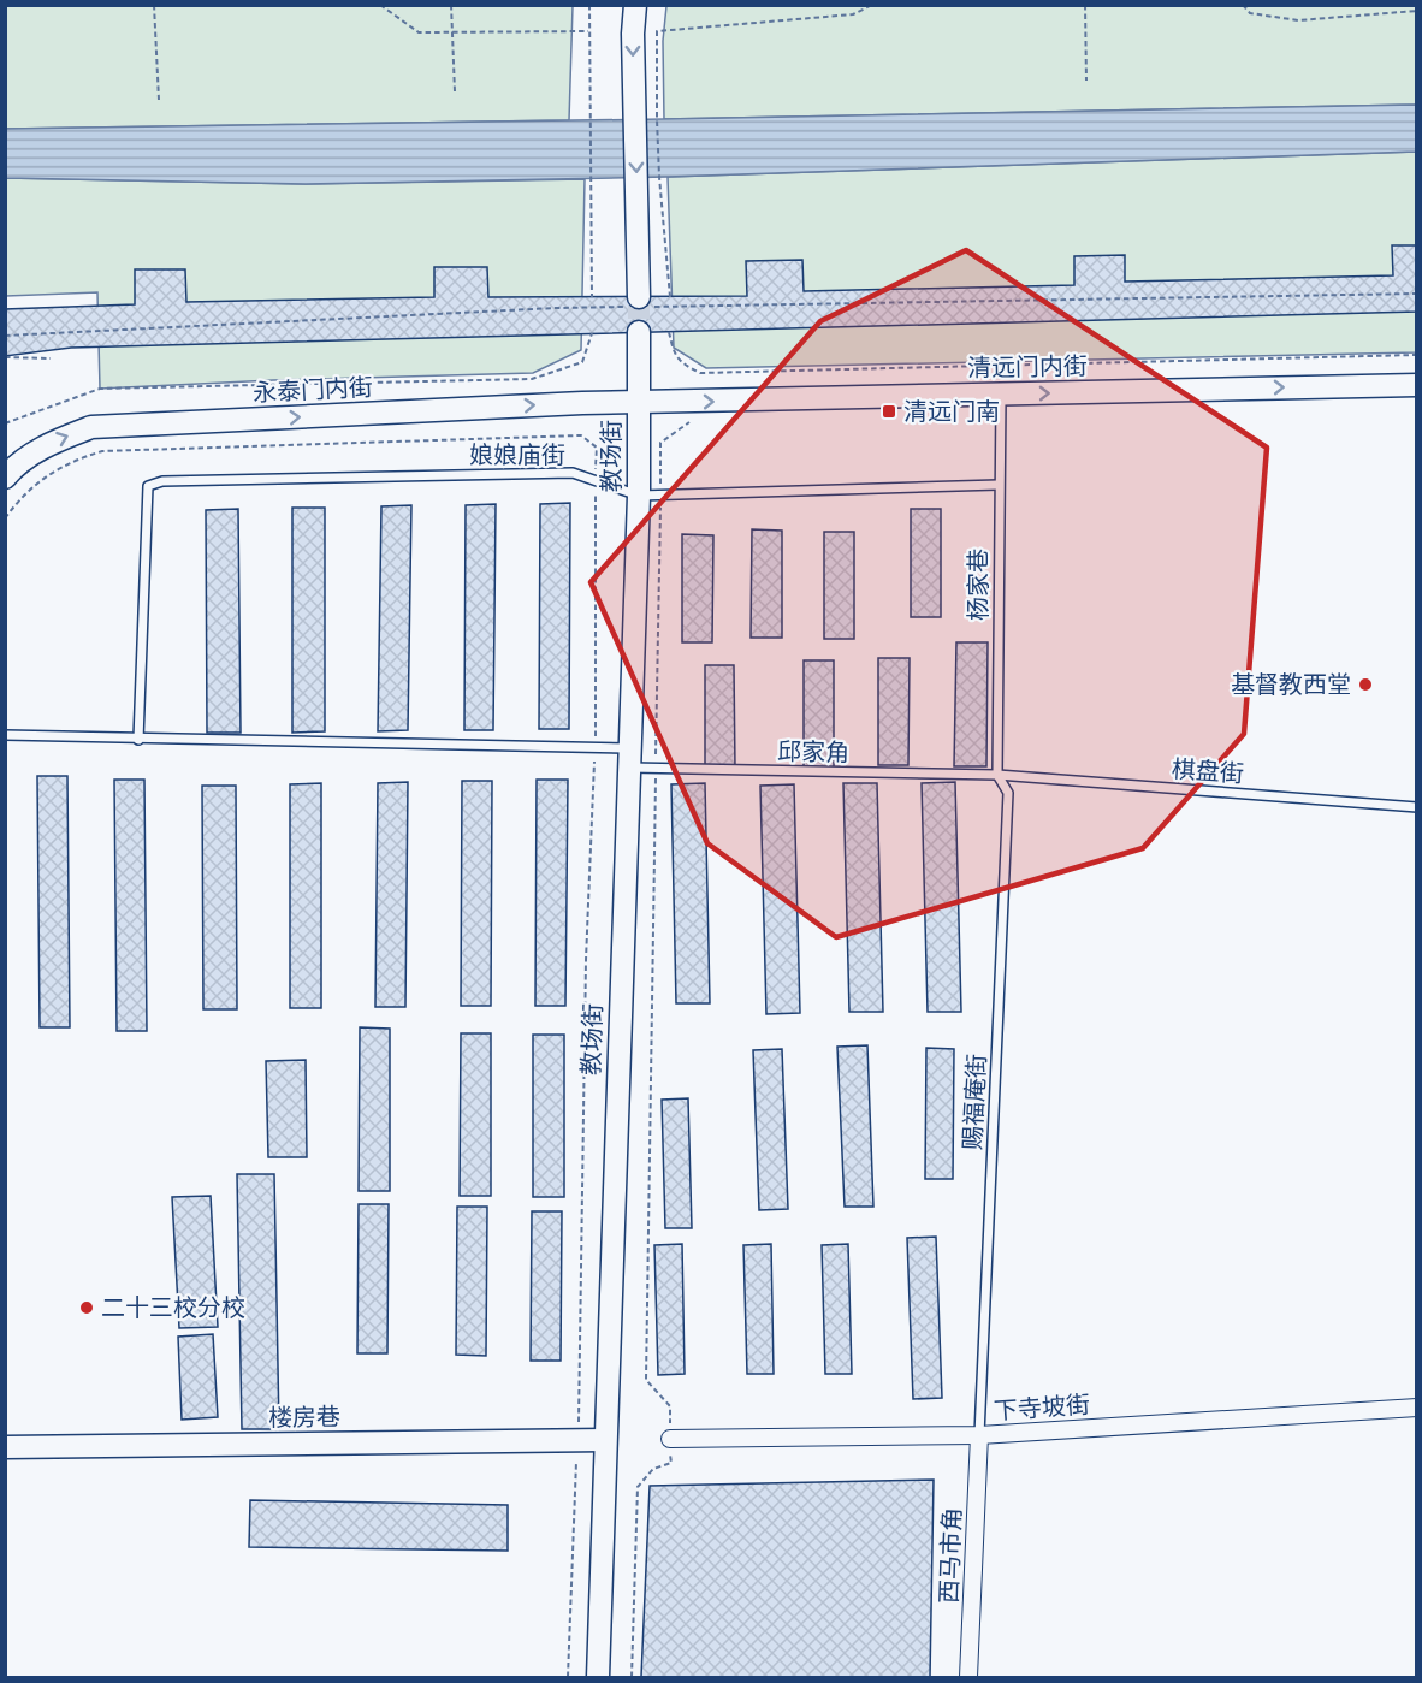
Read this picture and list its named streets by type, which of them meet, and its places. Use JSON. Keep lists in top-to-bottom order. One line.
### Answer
{"streets":{"street":["清远门内街","永泰门内街","教场街","下寺坡街","楼房巷","西马市角"],"lane":["娘娘庙街","杨家巷","邱家角","棋盘街","赐福庵街"]},"crossings":[["清远门内街","永泰门内街"],["清远门内街","教场街"],["清远门内街","杨家巷"],["永泰门内街","教场街"],["娘娘庙街","教场街"],["娘娘庙街","杨家巷"],["娘娘庙街","邱家角"],["教场街","邱家角"],["教场街","楼房巷"],["杨家巷","邱家角"],["杨家巷","棋盘街"],["杨家巷","赐福庵街"],["邱家角","棋盘街"],["邱家角","赐福庵街"],["棋盘街","赐福庵街"],["赐福庵街","下寺坡街"],["赐福庵街","西马市角"],["下寺坡街","西马市角"]],"one_way":["清远门内街","永泰门内街"],"places":{"transit":["清远门南"],"other":["基督教西堂","二十三校分校"]}}
